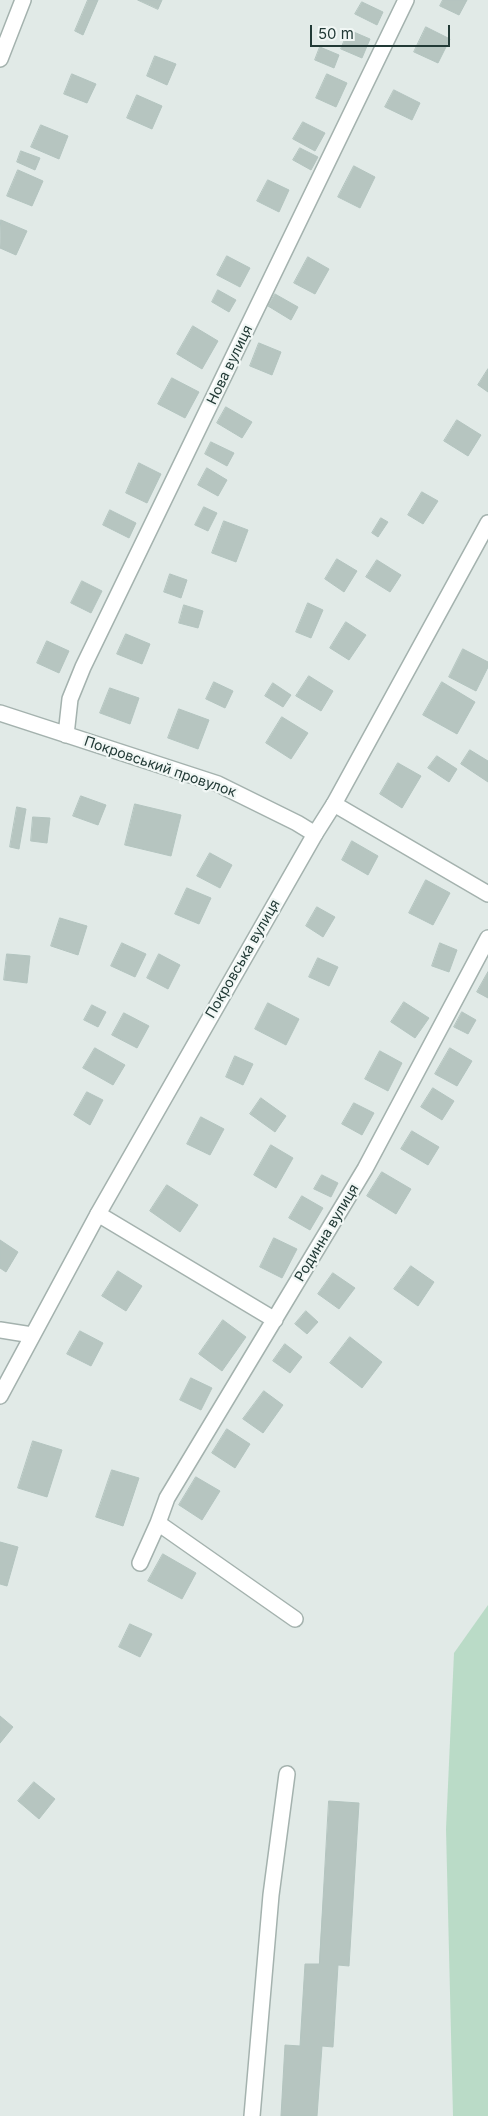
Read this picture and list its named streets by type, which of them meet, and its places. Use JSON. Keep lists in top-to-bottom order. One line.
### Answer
{"streets":{"street":["Нова вулиця","Покровський провулок","Покровська вулиця","Родинна вулиця"]},"crossings":[["Нова вулиця","Покровський провулок"],["Покровський провулок","Покровська вулиця"]],"scale_bar":"50 m"}
